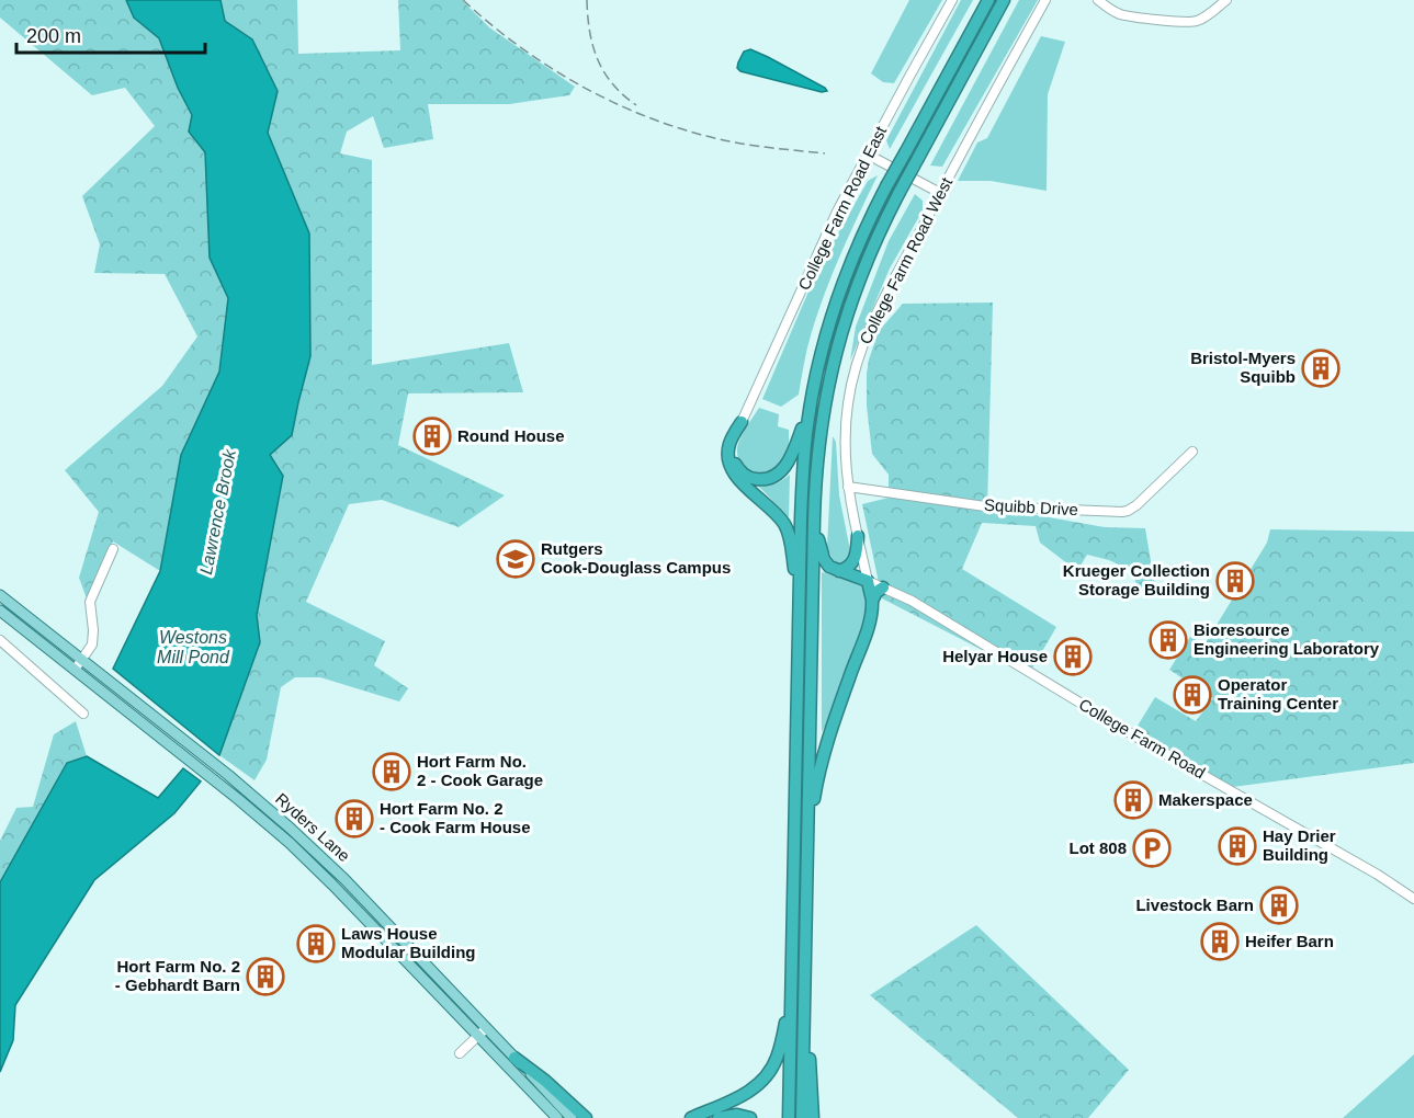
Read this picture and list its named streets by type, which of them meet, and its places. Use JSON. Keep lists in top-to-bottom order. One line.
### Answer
{"streets":{"main road":["Ryders Lane"],"street":["College Farm Road East","College Farm Road West","Squibb Drive","College Farm Road"]},"crossings":[["College Farm Road West","Squibb Drive"],["College Farm Road West","College Farm Road"]],"water":["Lawrence Brook","Westons Mill Pond"],"places":{"building":["Bristol-Myers Squibb","Round House","Krueger Collection Storage Building","Bioresource Engineering Laboratory","Helyar House","Operator Training Center","Hort Farm No. 2 - Cook Garage","Makerspace","Hort Farm No. 2 - Cook Farm House","Hay Drier Building","Livestock Barn","Heifer Barn","Laws House Modular Building","Hort Farm No. 2 - Gebhardt Barn"],"school or university":["Rutgers Cook-Douglass Campus"],"parking":["Lot 808"]},"scale_bar":"200 m"}
